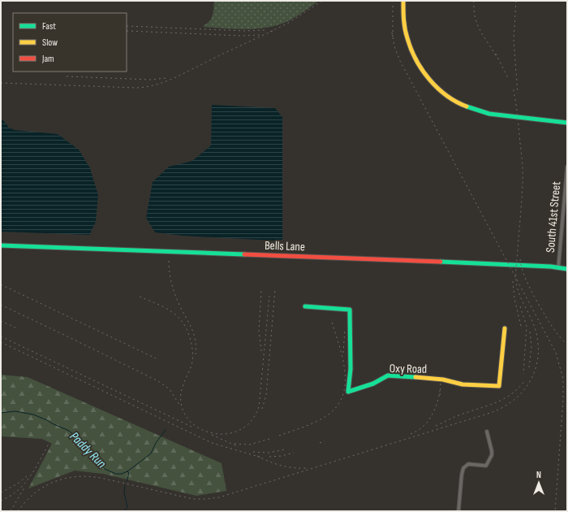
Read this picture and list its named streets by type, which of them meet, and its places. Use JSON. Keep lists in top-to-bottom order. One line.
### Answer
{"streets":{"street":["South 41st Street","Bells Lane","Oxy Road"]},"crossings":[["South 41st Street","Bells Lane"]],"water":["Paddy Run"],"legend":["Fast","Slow","Jam"],"north":"top"}
